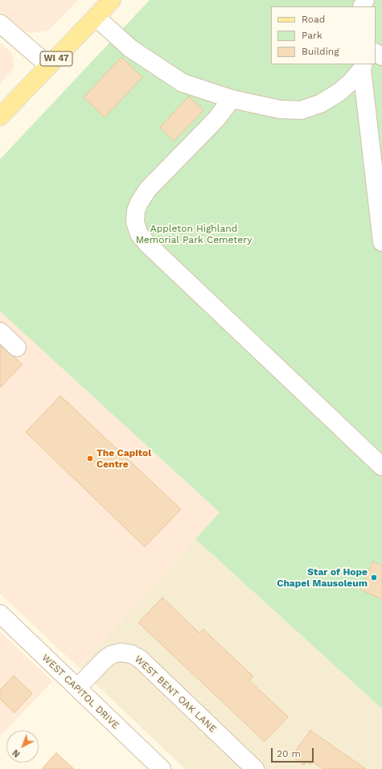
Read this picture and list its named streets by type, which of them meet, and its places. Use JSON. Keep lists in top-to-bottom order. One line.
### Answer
{"streets":{"main road":["WI 47"],"street":["WEST CAPITOL DRIVE","WEST BENT OAK LANE"]},"crossings":[["WEST CAPITOL DRIVE","WEST BENT OAK LANE"]],"parks":["Appleton Highland Memorial Park Cemetery"],"places":["The Capitol Centre","Star of Hope Chapel Mausoleum"],"legend":["Road","Park","Building"],"scale_bar":"20 m","north":"bottom left"}
